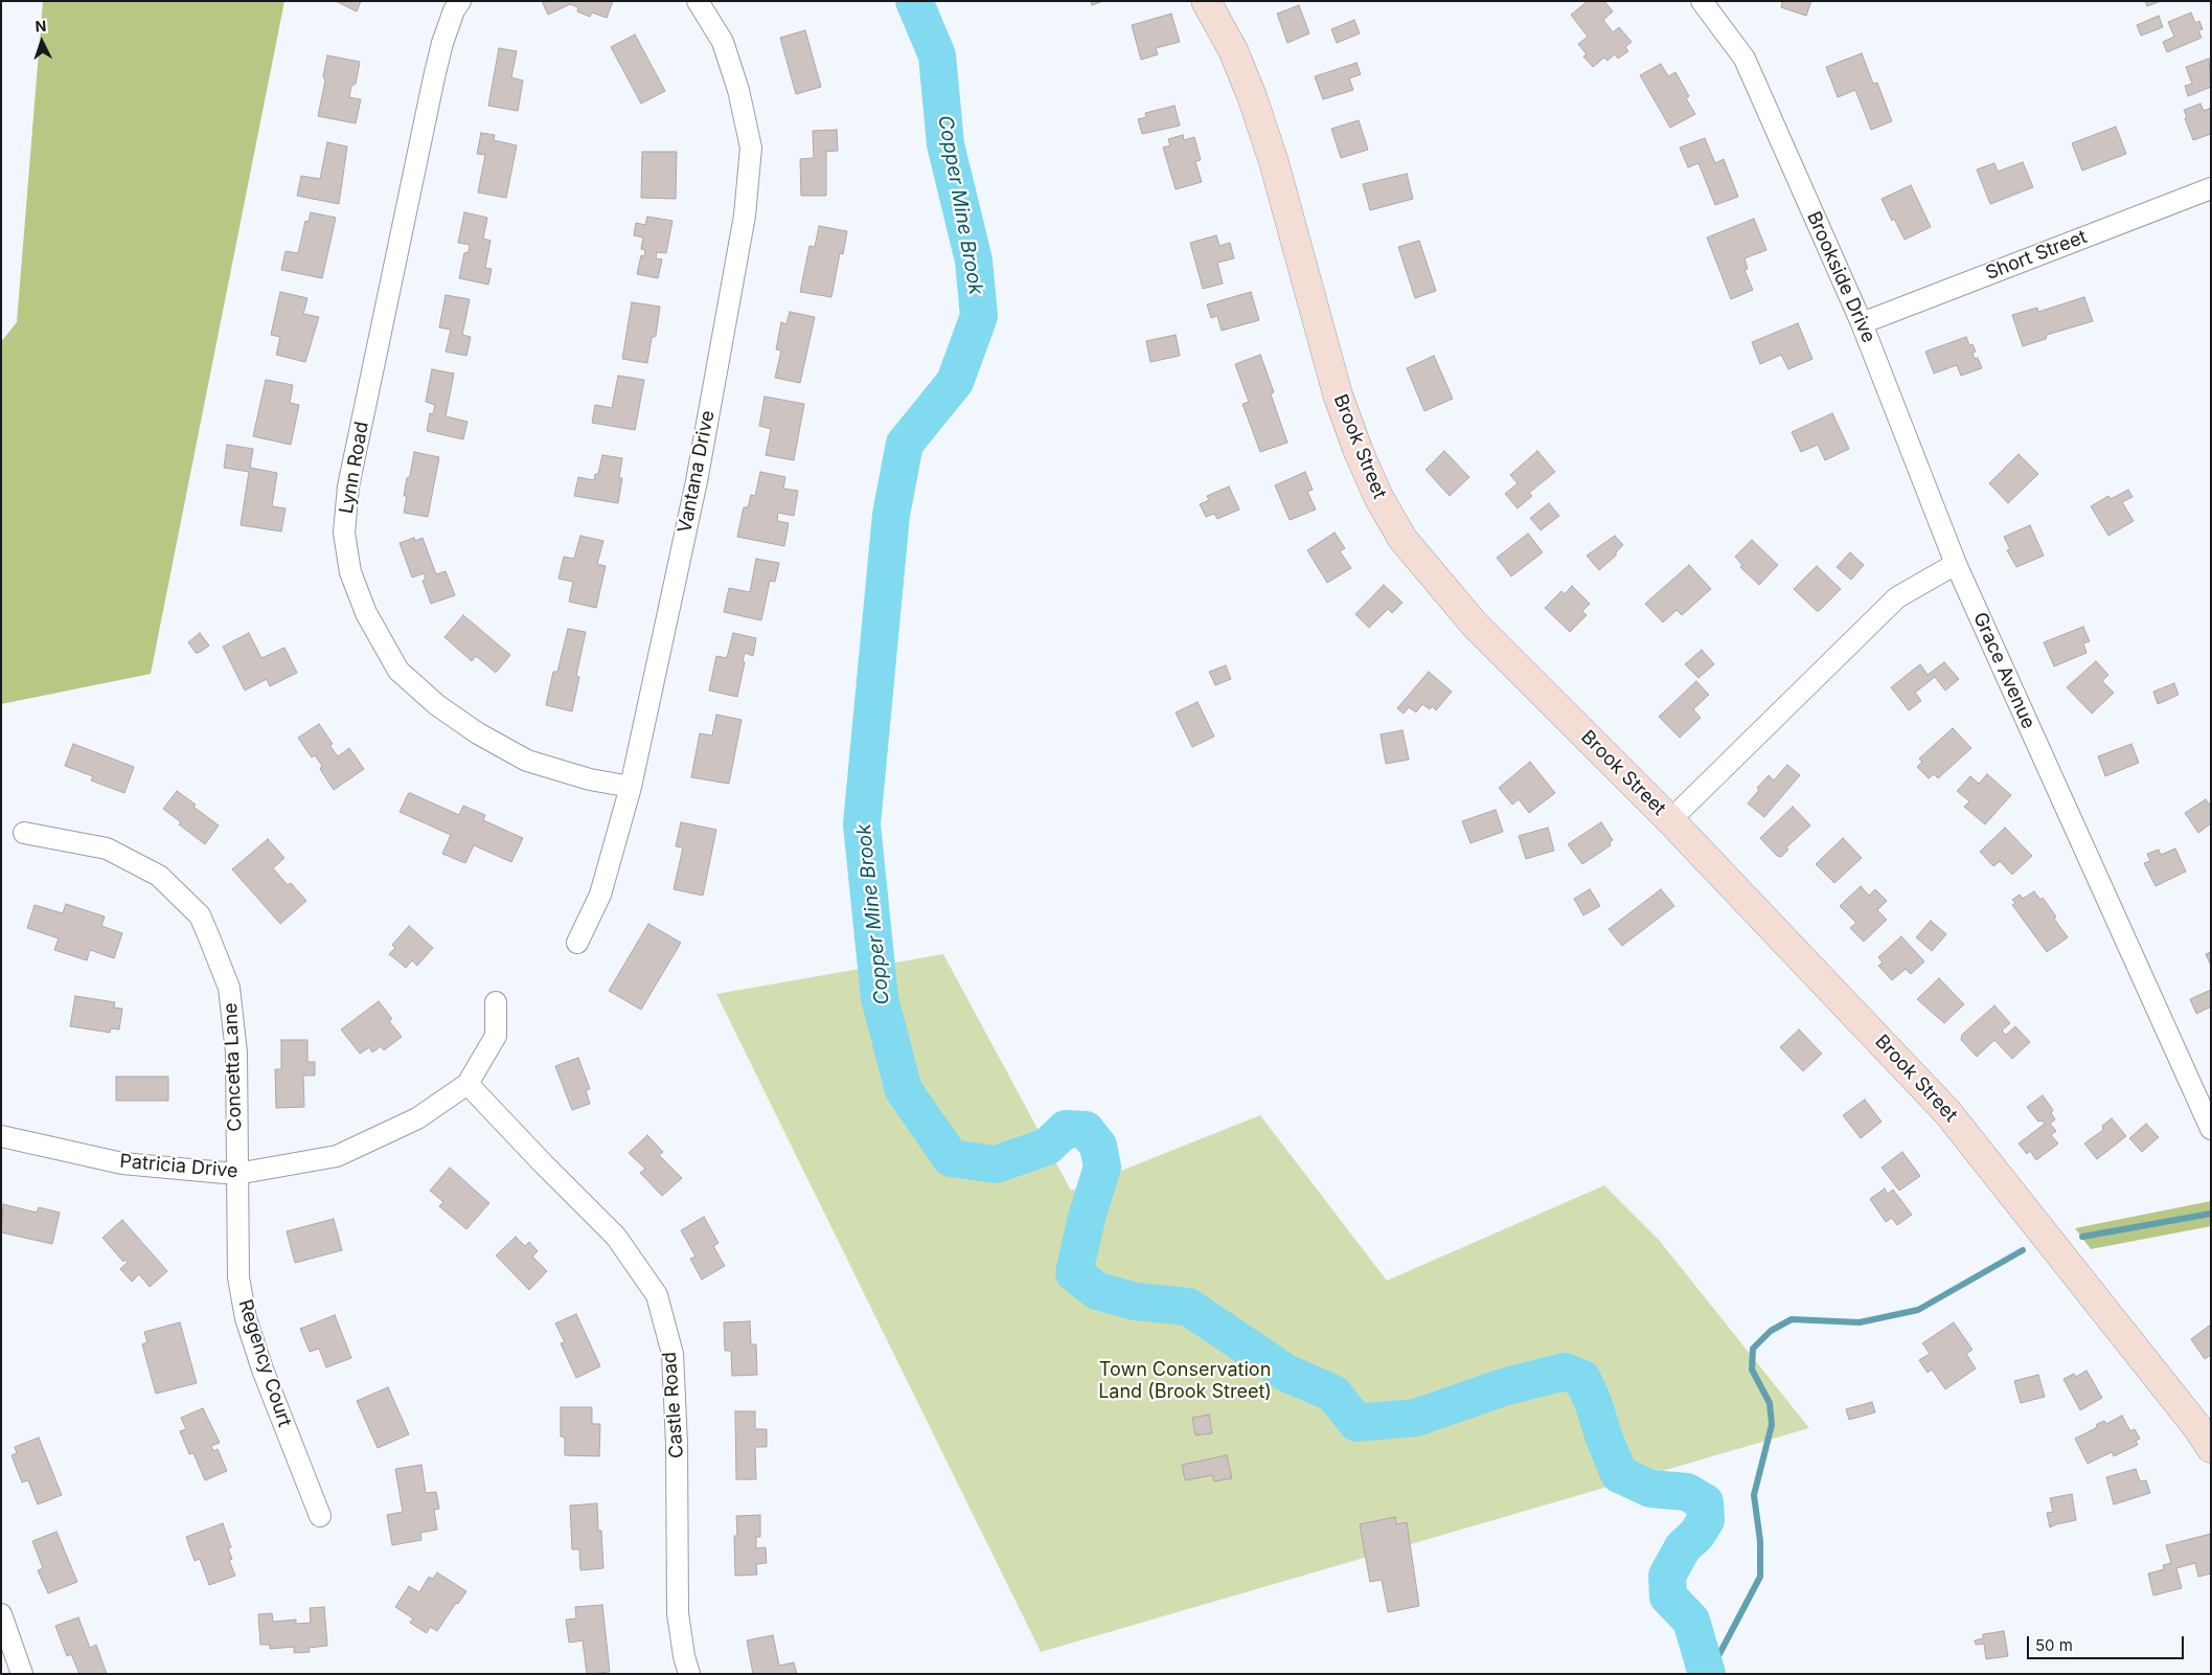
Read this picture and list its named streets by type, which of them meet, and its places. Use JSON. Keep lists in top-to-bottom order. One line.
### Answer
{"streets":{"street":["Short Street","Brookside Drive","Brook Street","Lynn Road","Vantana Drive","Grace Avenue","Concetta Lane","Patricia Drive","Regency Court","Castle Road"]},"crossings":[["Short Street","Brookside Drive"],["Brookside Drive","Grace Avenue"],["Lynn Road","Vantana Drive"],["Concetta Lane","Patricia Drive"],["Concetta Lane","Regency Court"],["Patricia Drive","Regency Court"],["Patricia Drive","Castle Road"]],"water":["Copper Mine Brook"],"parks":["Town Conservation Land (Brook Street)"],"scale_bar":"50 m","north":"top"}
